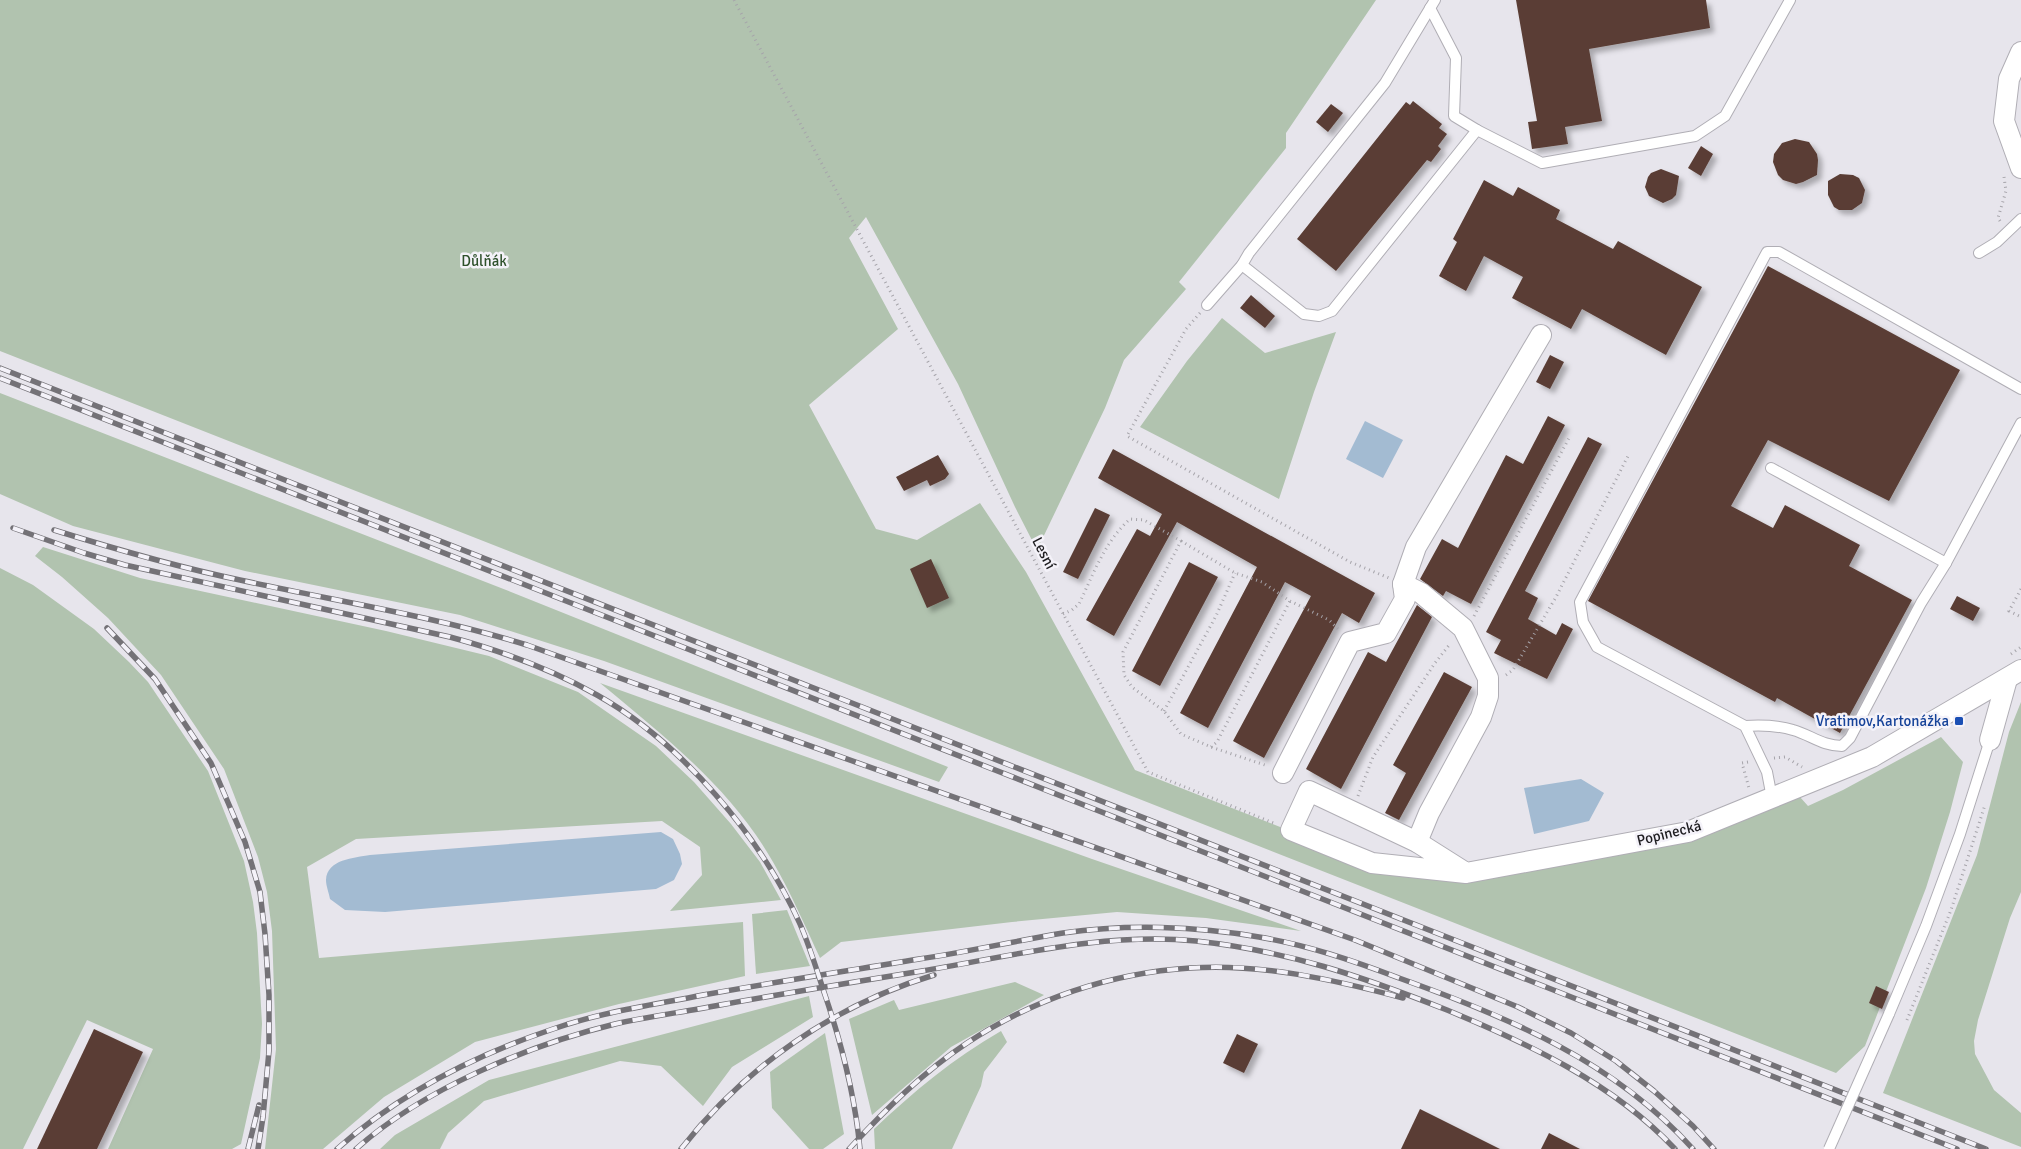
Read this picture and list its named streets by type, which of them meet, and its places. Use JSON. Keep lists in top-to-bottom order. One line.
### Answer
{"streets":{"street":["Popinecká"],"path":["Lesní"]},"crossings":[["Lesní","Popinecká"]],"parks":["Důlňák"],"places":{"transit":["Vratimov,Kartonážka"]}}
